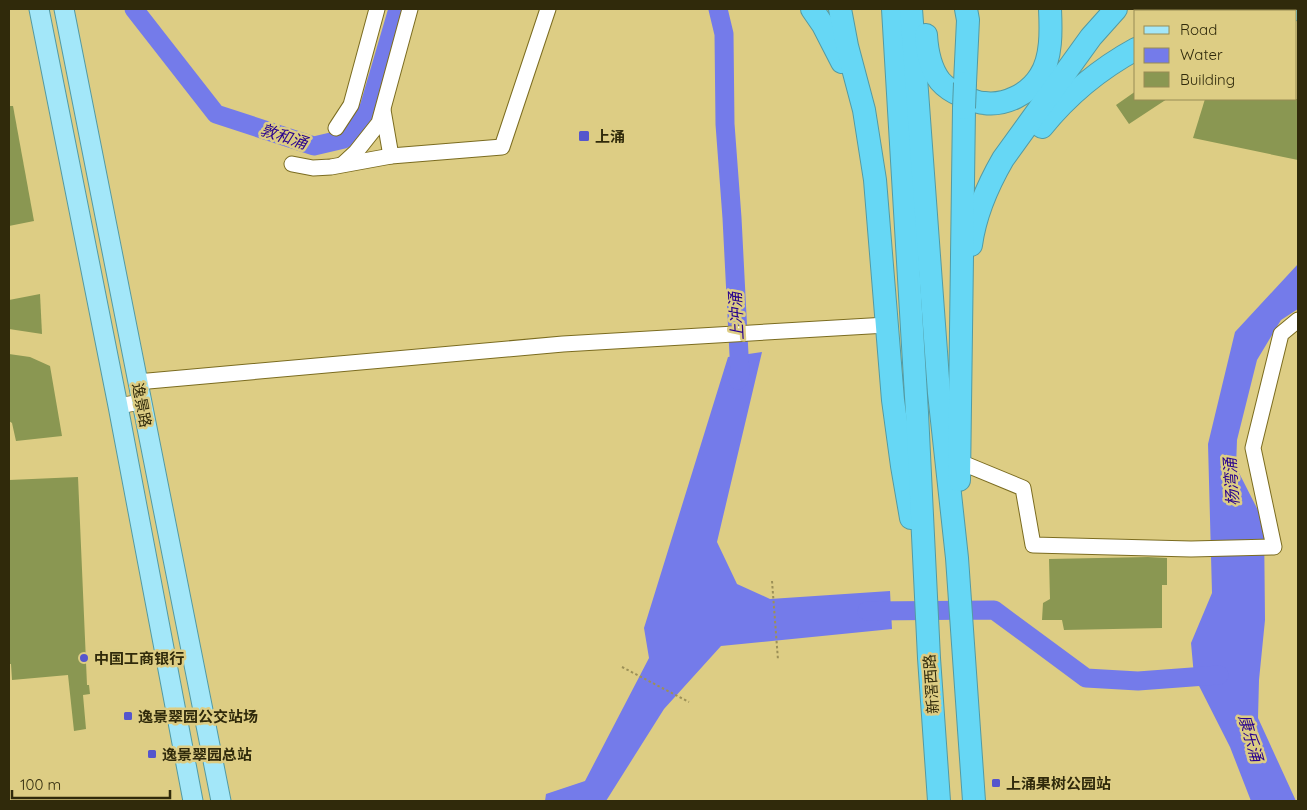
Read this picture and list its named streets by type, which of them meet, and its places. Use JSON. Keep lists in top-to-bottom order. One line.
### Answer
{"streets":{"highway":["新滘西路"],"main road":["逸景路"]},"water":["敦和涌","上冲涌","杨湾涌","康乐涌"],"places":{"transit":["上涌","逸景翠园公交站场","逸景翠园总站","上涌果树公园站"],"other":["中国工商银行"]},"legend":["Road","Water","Building"],"scale_bar":"100 m"}
